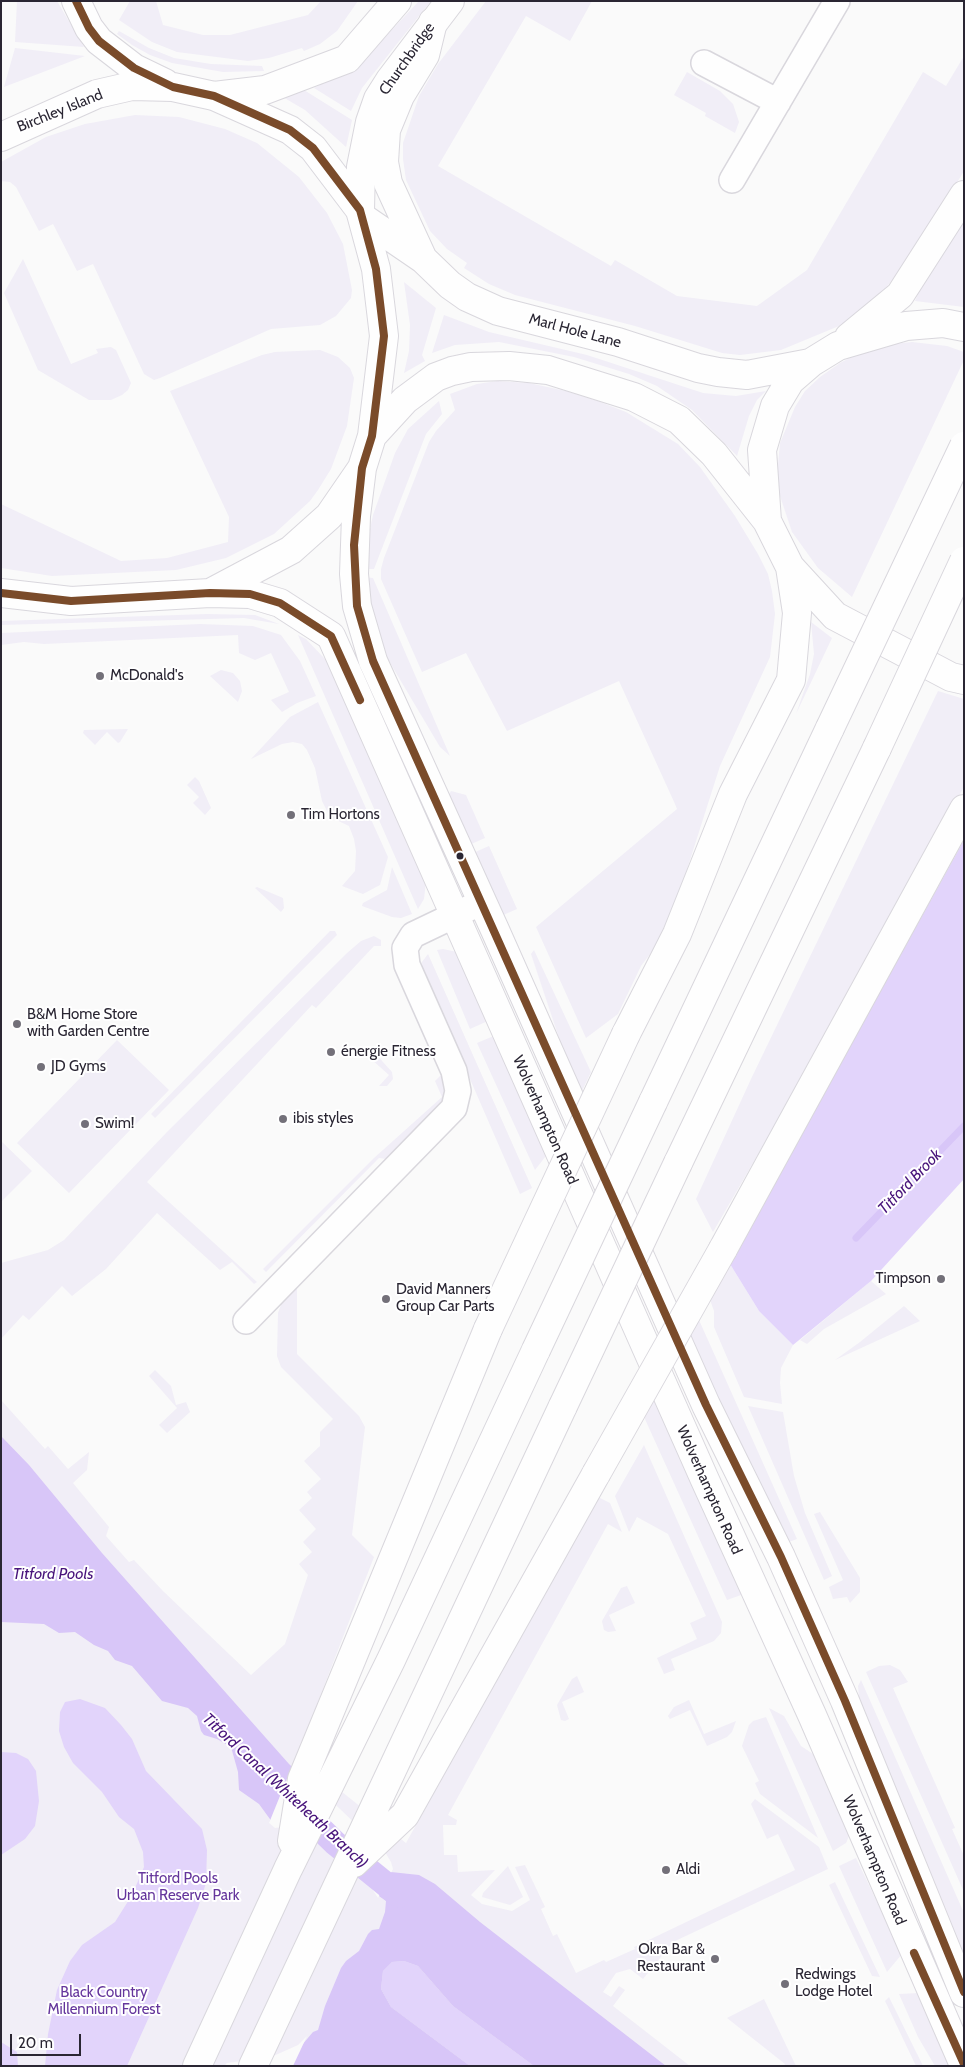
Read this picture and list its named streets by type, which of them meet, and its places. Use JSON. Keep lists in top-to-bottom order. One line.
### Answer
{"streets":{"main road":["Churchbridge","Birchley Island","Marl Hole Lane","Wolverhampton Road"]},"crossings":[["Churchbridge","Birchley Island"],["Churchbridge","Marl Hole Lane"],["Birchley Island","Marl Hole Lane"],["Birchley Island","Wolverhampton Road"]],"water":["Titford Brook","Titford Pools","Titford Canal (Whiteheath Branch)"],"parks":["Titford Pools Urban Reserve Park","Black Country Millennium Forest"],"places":["McDonald's","Tim Hortons","B&M Home Store with Garden Centre","énergie Fitness","JD Gyms","ibis styles","Swim!","Timpson","David Manners Group Car Parts","Aldi","Okra Bar & Restaurant","Redwings Lodge Hotel"],"scale_bar":"20 m"}
